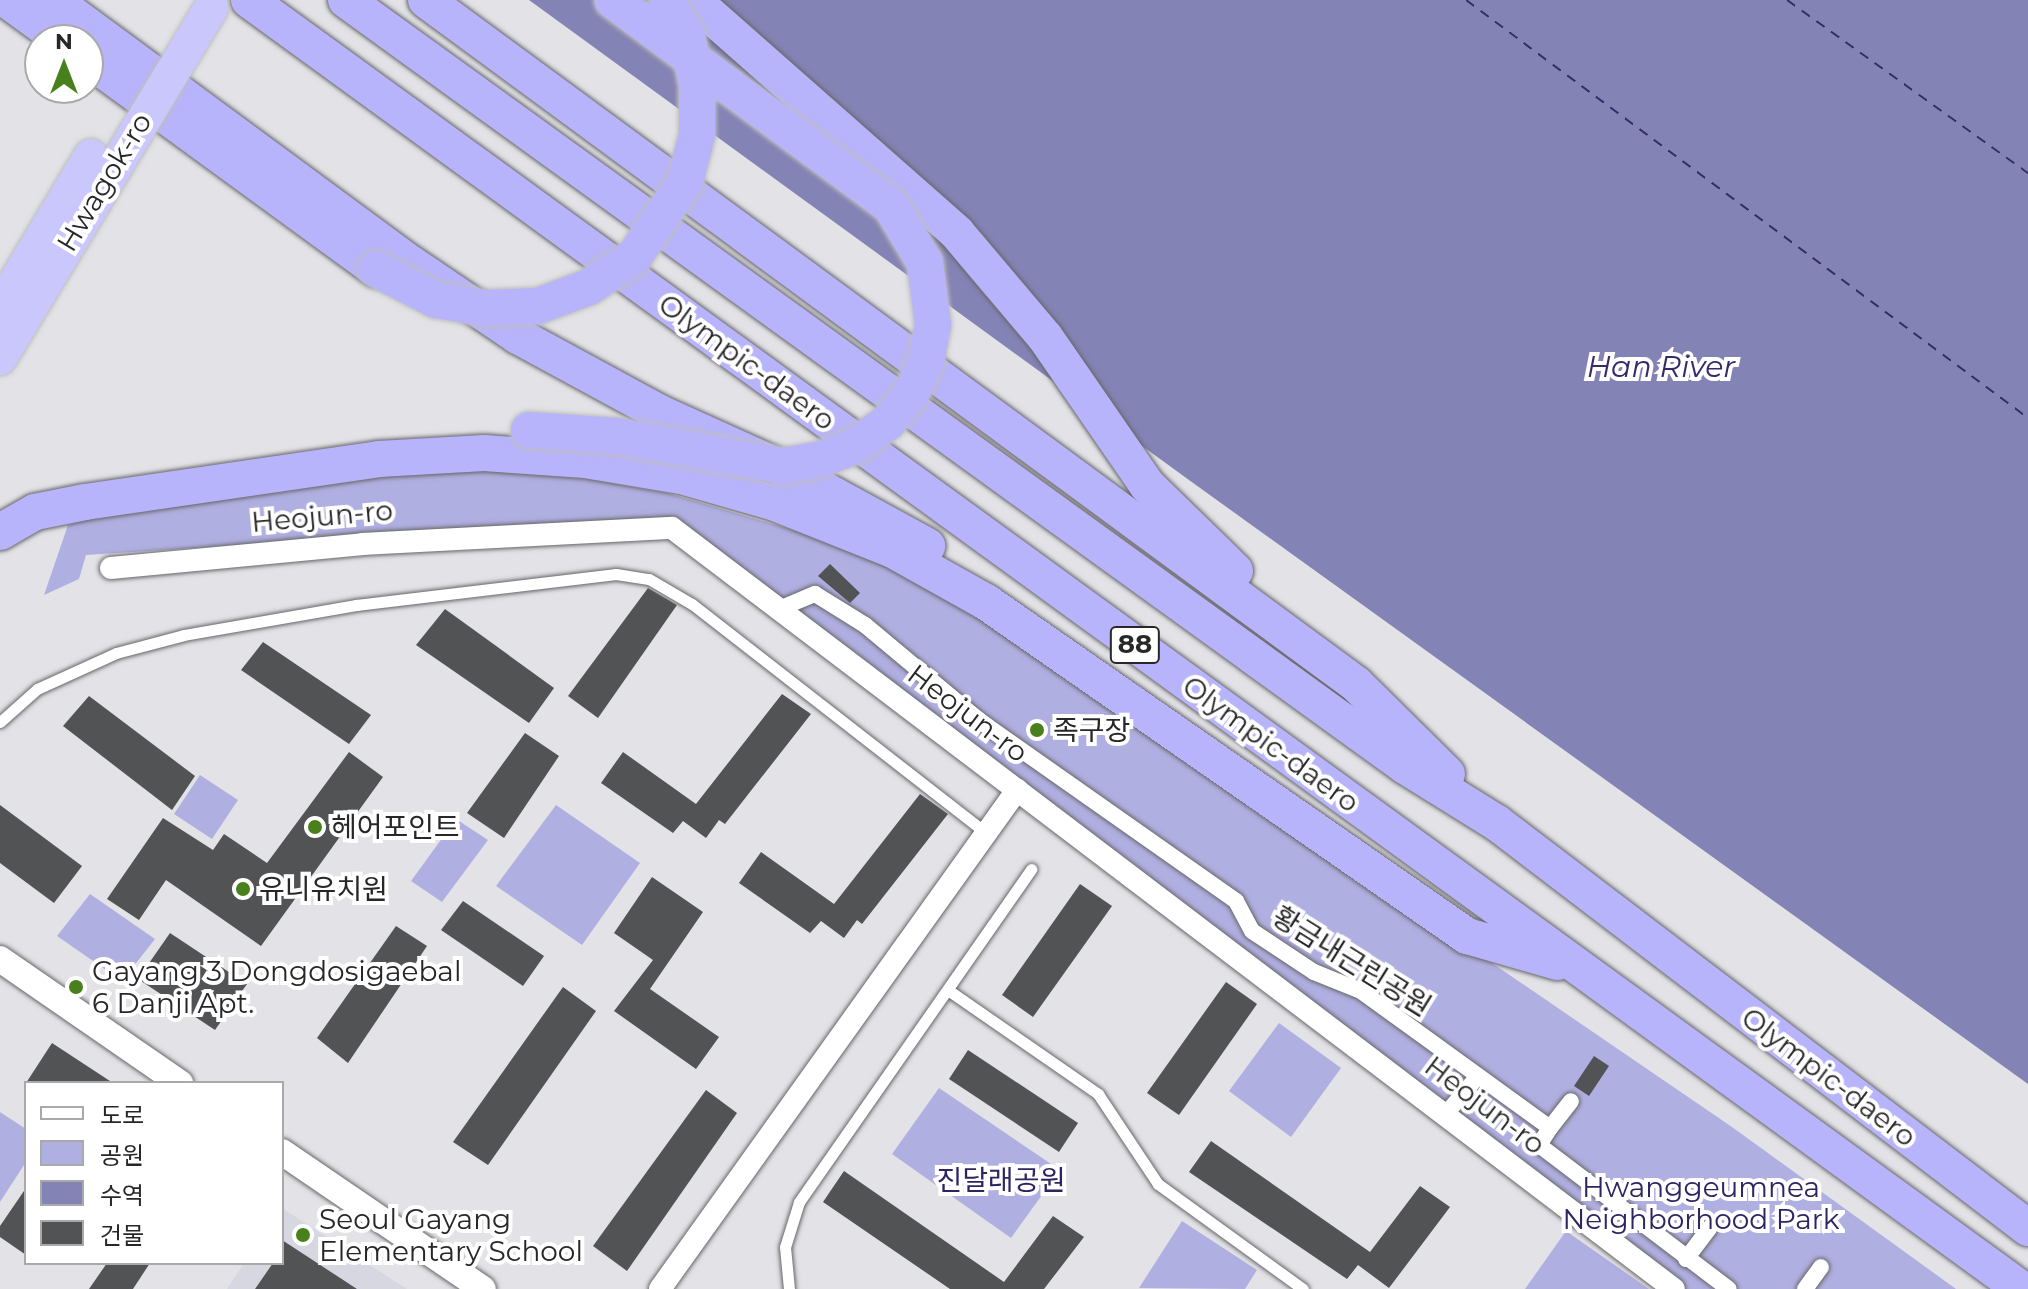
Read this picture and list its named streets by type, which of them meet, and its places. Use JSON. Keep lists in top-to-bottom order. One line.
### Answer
{"streets":{"highway":["Olympic-daero","88"],"main road":["Hwagok-ro"],"street":["Heojun-ro","황금내근린공원"]},"crossings":[["Heojun-ro","황금내근린공원"]],"water":["Han River"],"parks":["진달래공원","Hwanggeumnea Neighborhood Park"],"places":["족구장","헤어포인트","유니유치원","Gayang 3 Dongdosigaebal 6 Danji Apt.","Seoul Gayang Elementary School"],"legend":["도로","공원","수역","건물"],"north":"top"}
